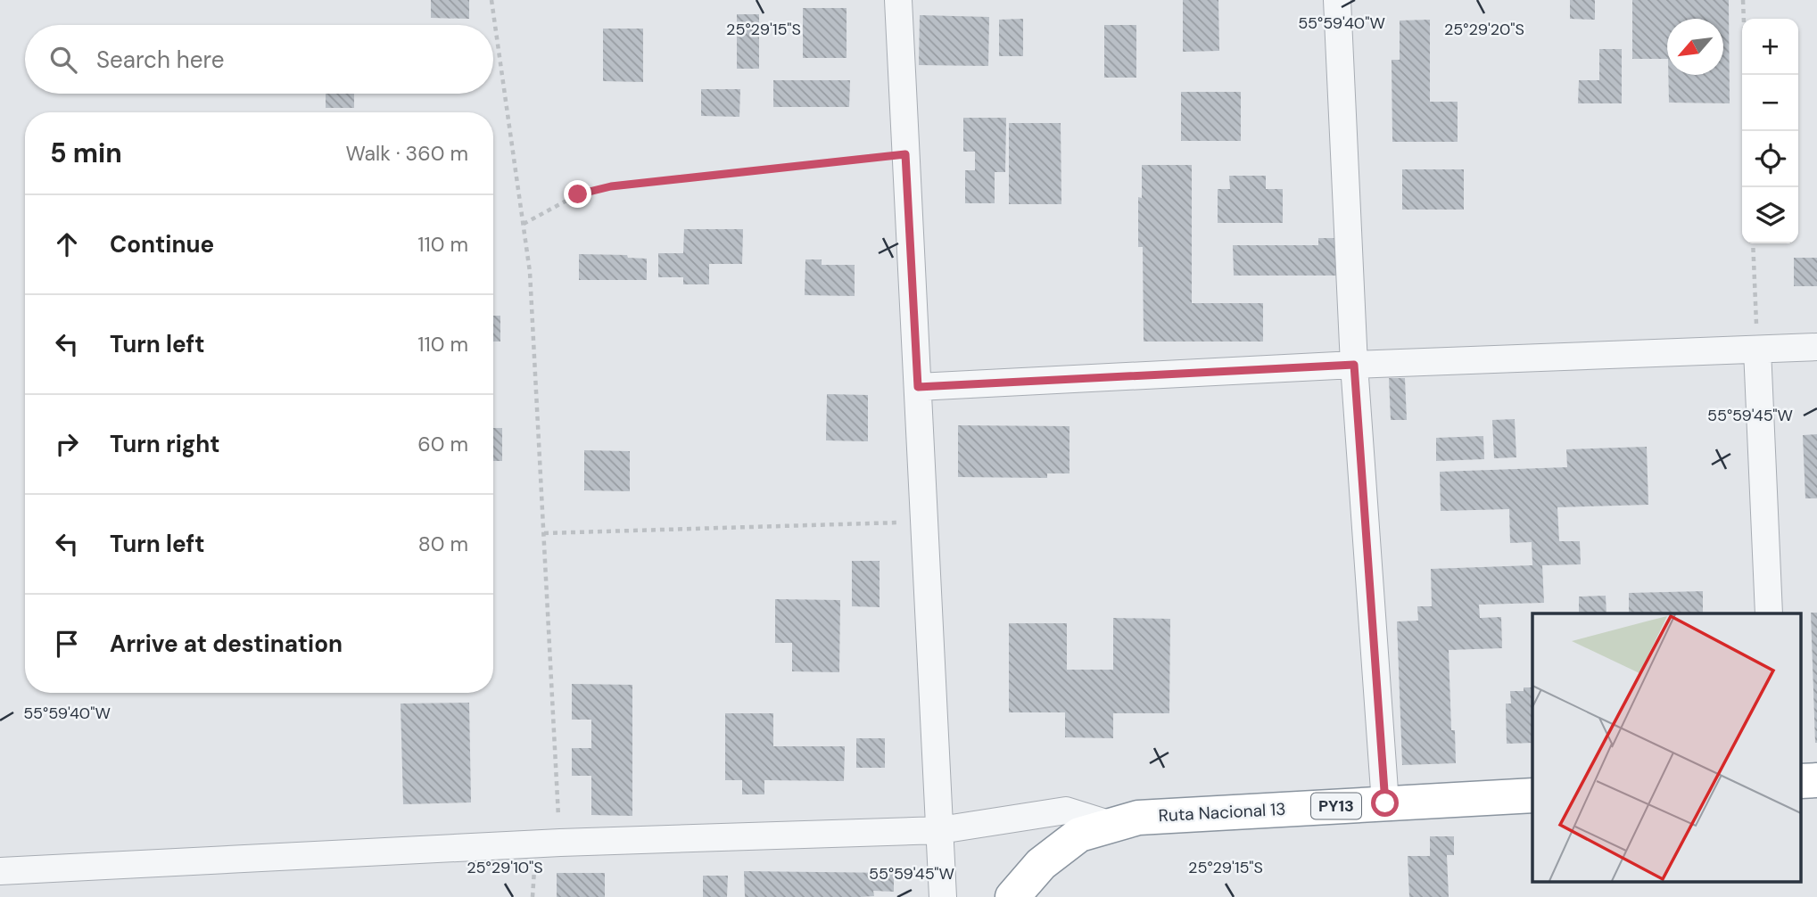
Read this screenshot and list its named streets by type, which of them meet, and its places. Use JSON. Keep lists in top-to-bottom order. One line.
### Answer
{"streets":{"highway":["PY13","Ruta Nacional 13"]},"north":"bottom left","page":{"map_buttons":["+","−"],"search":"Search here","heading":["5 min","Walk · 360 m"],"list":[["Continue","110 m"],["Turn left","110 m"],["Turn right","60 m"],["Turn left","80 m"],"Arrive at destination"]},"coordinates":["55°59'40\"W","25°29'15\"S","25°29'20\"S","55°59'45\"W","25°29'10\"S"]}
